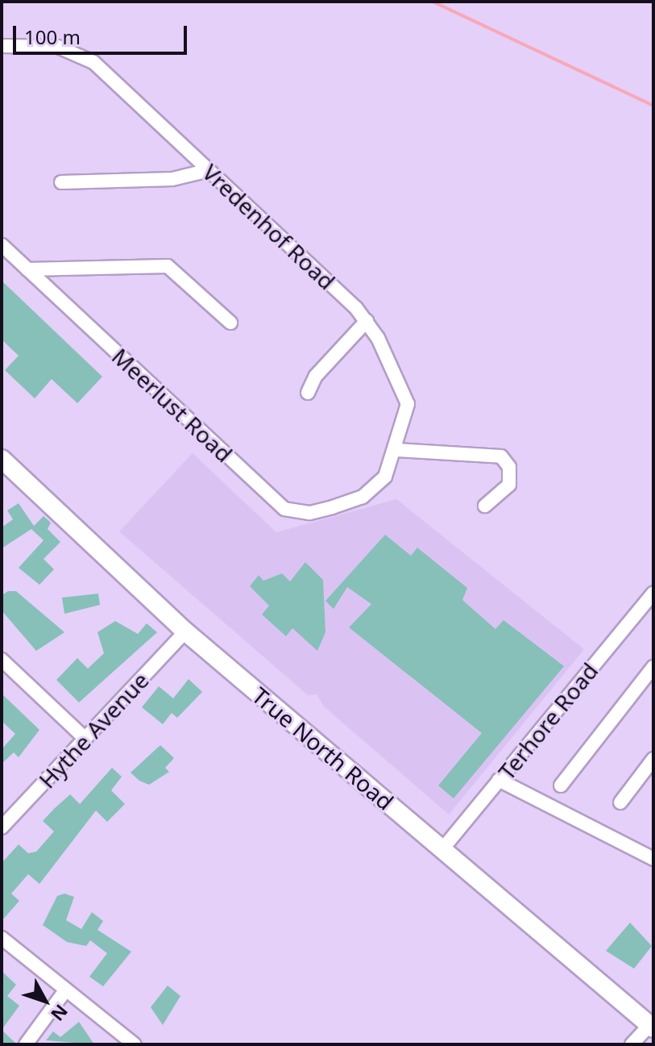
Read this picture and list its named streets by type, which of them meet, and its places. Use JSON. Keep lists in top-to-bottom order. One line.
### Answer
{"streets":{"main road":["True North Road"],"street":["Vredenhof Road","Meerlust Road","Terhore Road","Hythe Avenue"]},"crossings":[["Vredenhof Road","Meerlust Road"],["Terhore Road","True North Road"],["Hythe Avenue","True North Road"]],"scale_bar":"100 m","north":"bottom right"}
